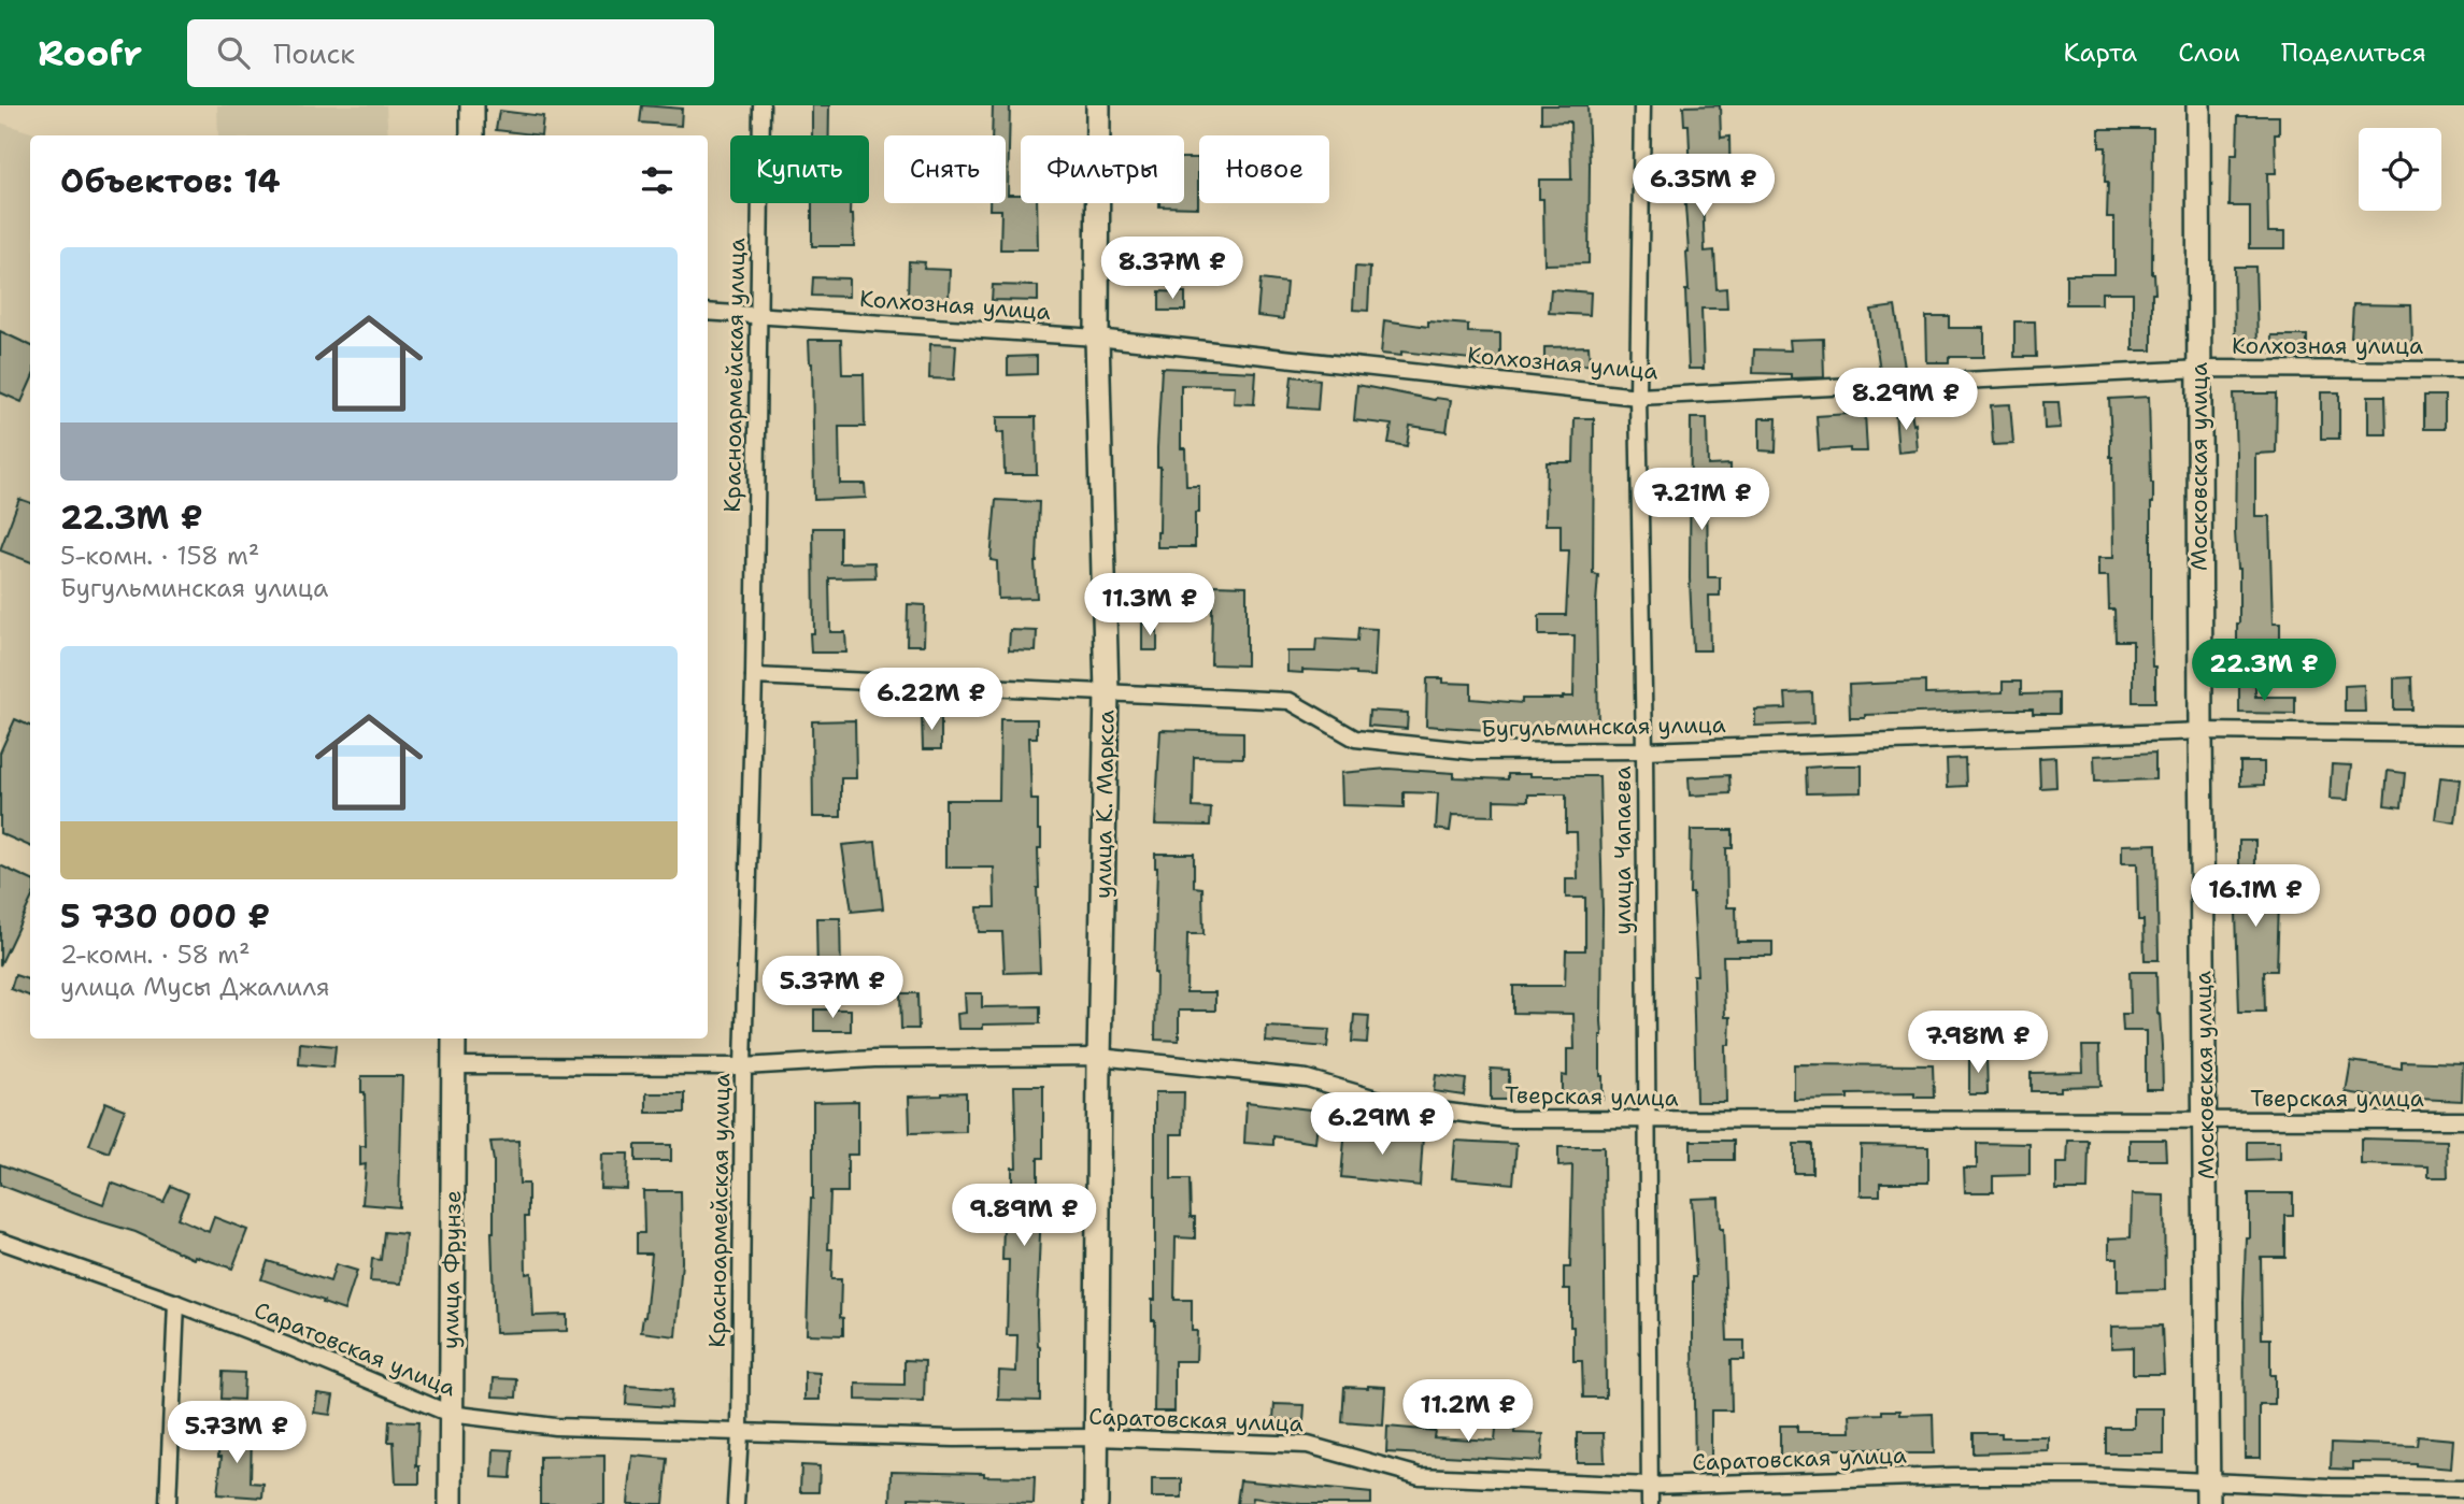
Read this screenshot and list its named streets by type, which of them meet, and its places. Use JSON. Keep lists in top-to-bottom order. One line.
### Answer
{"streets":{"street":["Колхозная улица","Красноармейская улица","Московская улица","Бугульминская улица","улица К. Маркса","улица Чапаева","Тверская улица","улица Фрунзе","Саратовская улица"]},"crossings":[["Колхозная улица","Красноармейская улица"],["Колхозная улица","Московская улица"],["Колхозная улица","улица К. Маркса"],["Колхозная улица","улица Чапаева"],["Красноармейская улица","Бугульминская улица"],["Красноармейская улица","Тверская улица"],["Красноармейская улица","Саратовская улица"],["Московская улица","Бугульминская улица"],["Московская улица","Тверская улица"],["Московская улица","Саратовская улица"],["Бугульминская улица","улица К. Маркса"],["Бугульминская улица","улица Чапаева"],["улица К. Маркса","Тверская улица"],["улица К. Маркса","Саратовская улица"],["улица Чапаева","Тверская улица"],["улица Чапаева","Саратовская улица"],["Тверская улица","улица Фрунзе"],["улица Фрунзе","Саратовская улица"]],"page":{"header":"Roofr","search":"Поиск","nav":["Карта","Слои","Поделиться"],"chip":["Купить","Снять","Фильтры","Новое"],"heading":"Объектов: 14","price":["6.35M ₽","8.37M ₽","8.29M ₽","7.21M ₽","11.3M ₽","22.3M ₽","6.22M ₽","16.1M ₽","5.37M ₽","7.98M ₽","6.29M ₽","9.89M ₽","11.2M ₽","5.73M ₽"],"list":[{"name":"22.3M ₽","note":"5-комн. · 158 m² · Бугульминская улица"},{"name":"5 730 000 ₽","note":"2-комн. · 58 m² · улица Мусы Джалиля"}]}}
